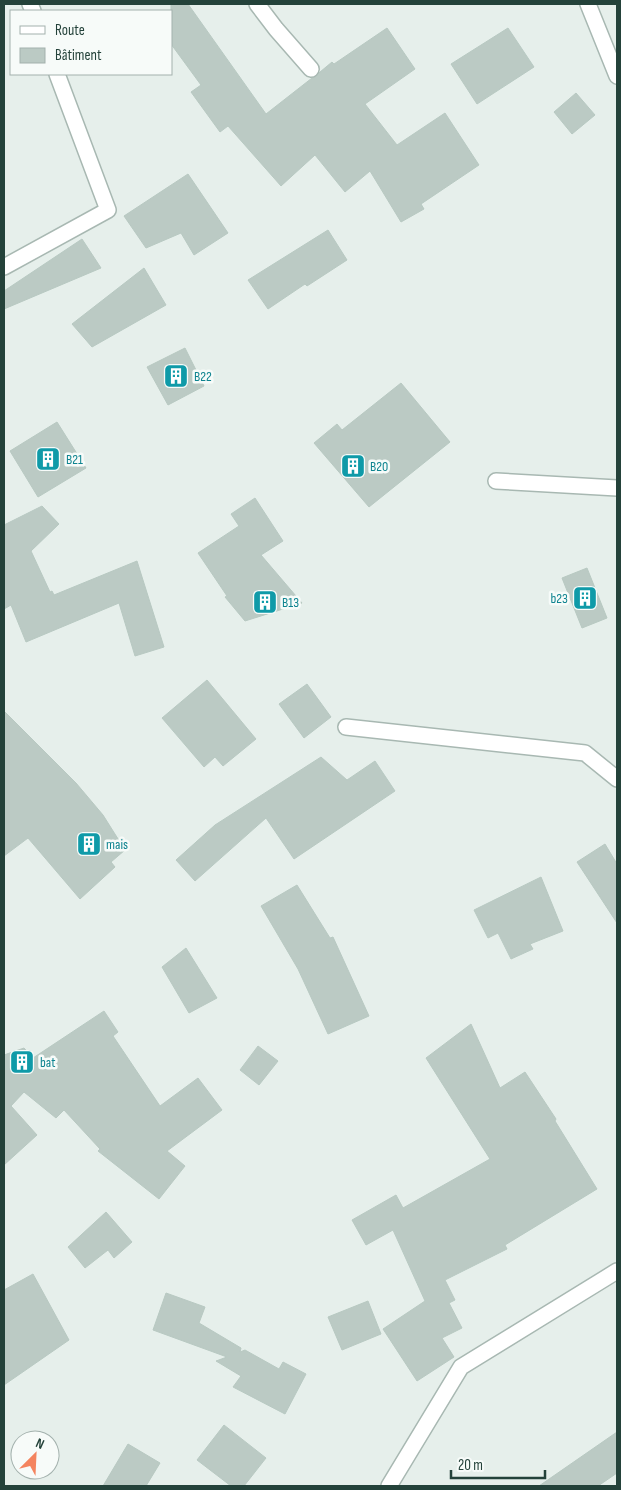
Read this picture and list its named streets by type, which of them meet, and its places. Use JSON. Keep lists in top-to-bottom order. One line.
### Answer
{"places":{"building":["B22","B21","B20","b23","B13","mais","bat"]},"legend":["Route","Bâtiment"],"scale_bar":"20 m","north":"top right"}
